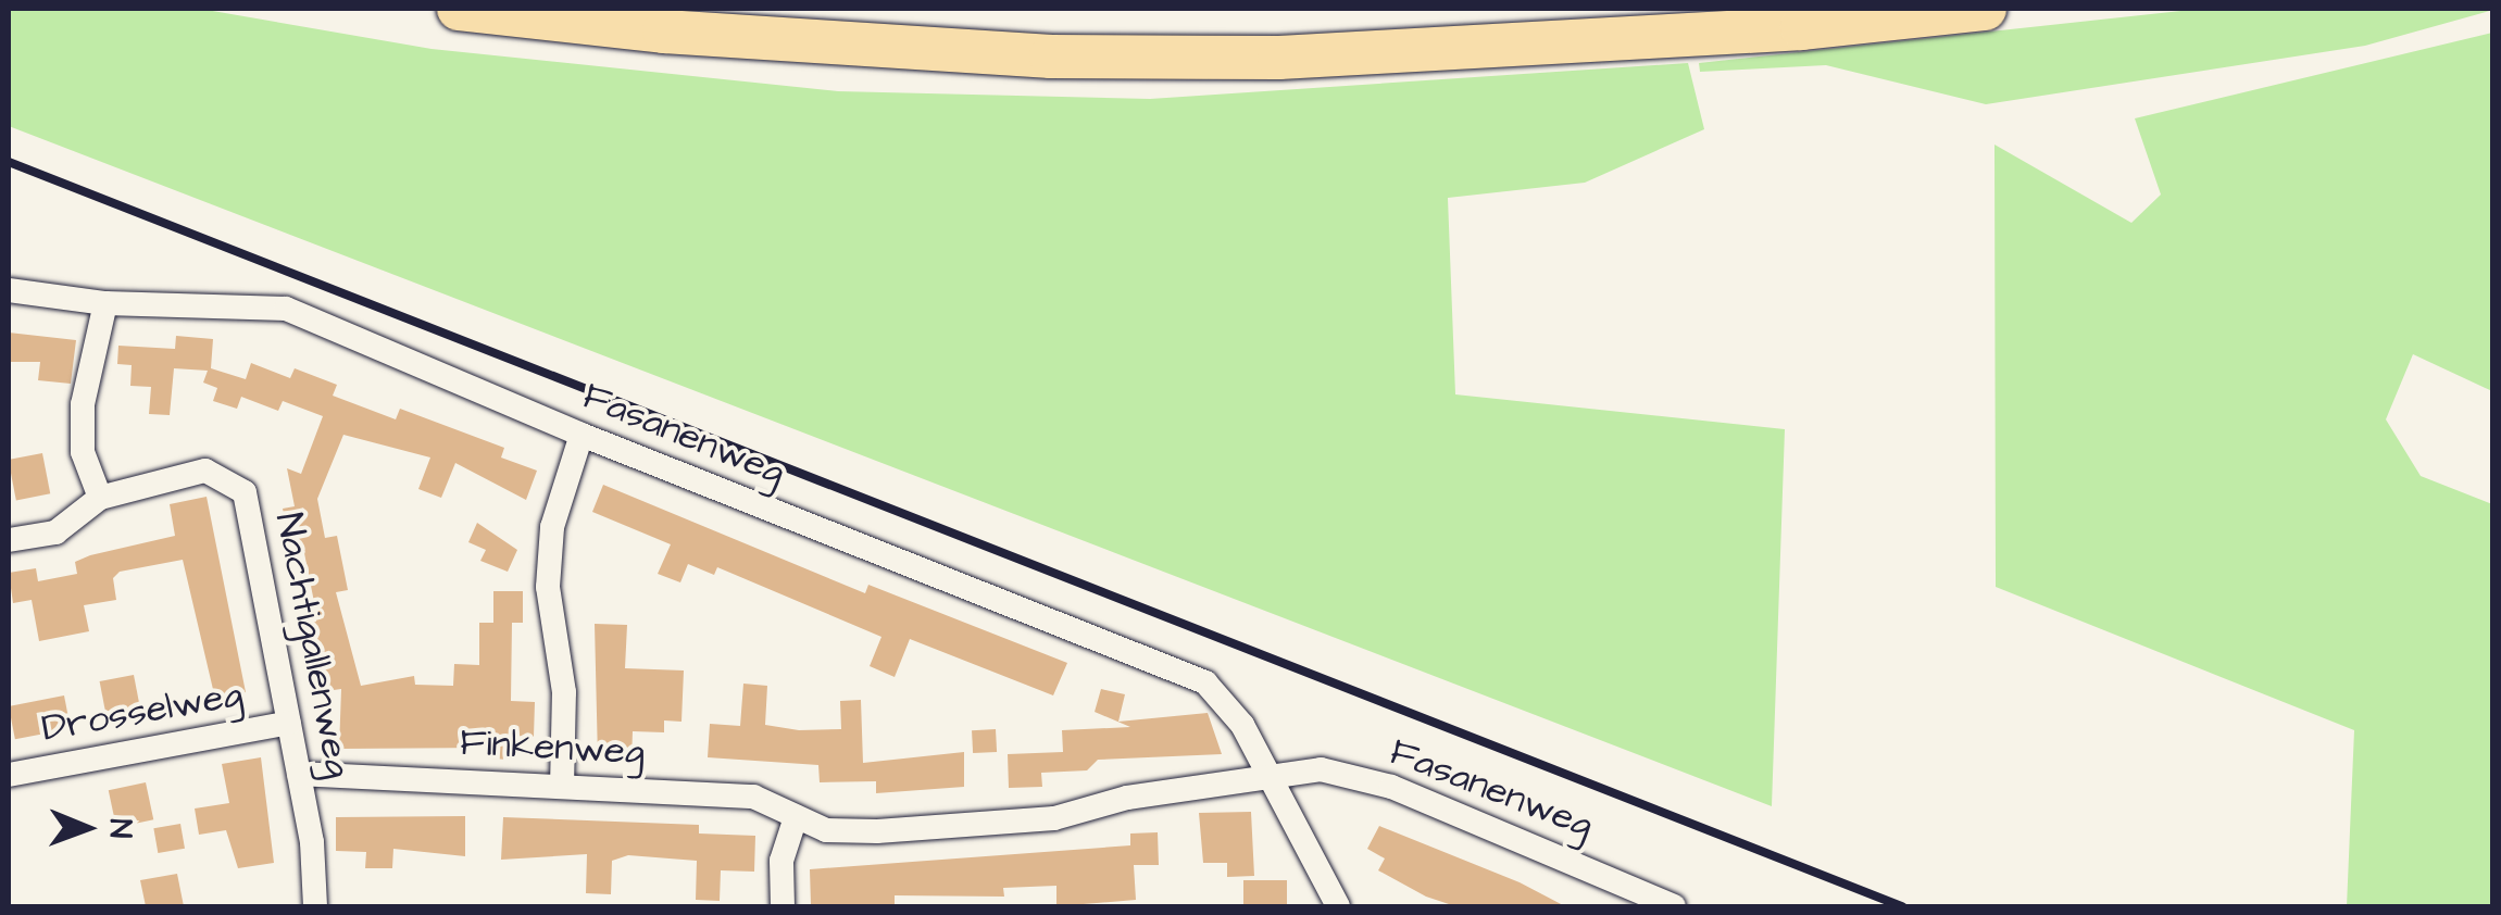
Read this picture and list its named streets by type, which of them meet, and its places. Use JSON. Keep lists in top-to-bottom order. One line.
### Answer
{"streets":{"street":["Fasanenweg","Nachtigallenweg","Drosselweg","Finkenweg"]},"crossings":[["Fasanenweg","Finkenweg"],["Nachtigallenweg","Drosselweg"],["Nachtigallenweg","Finkenweg"]],"north":"right"}
